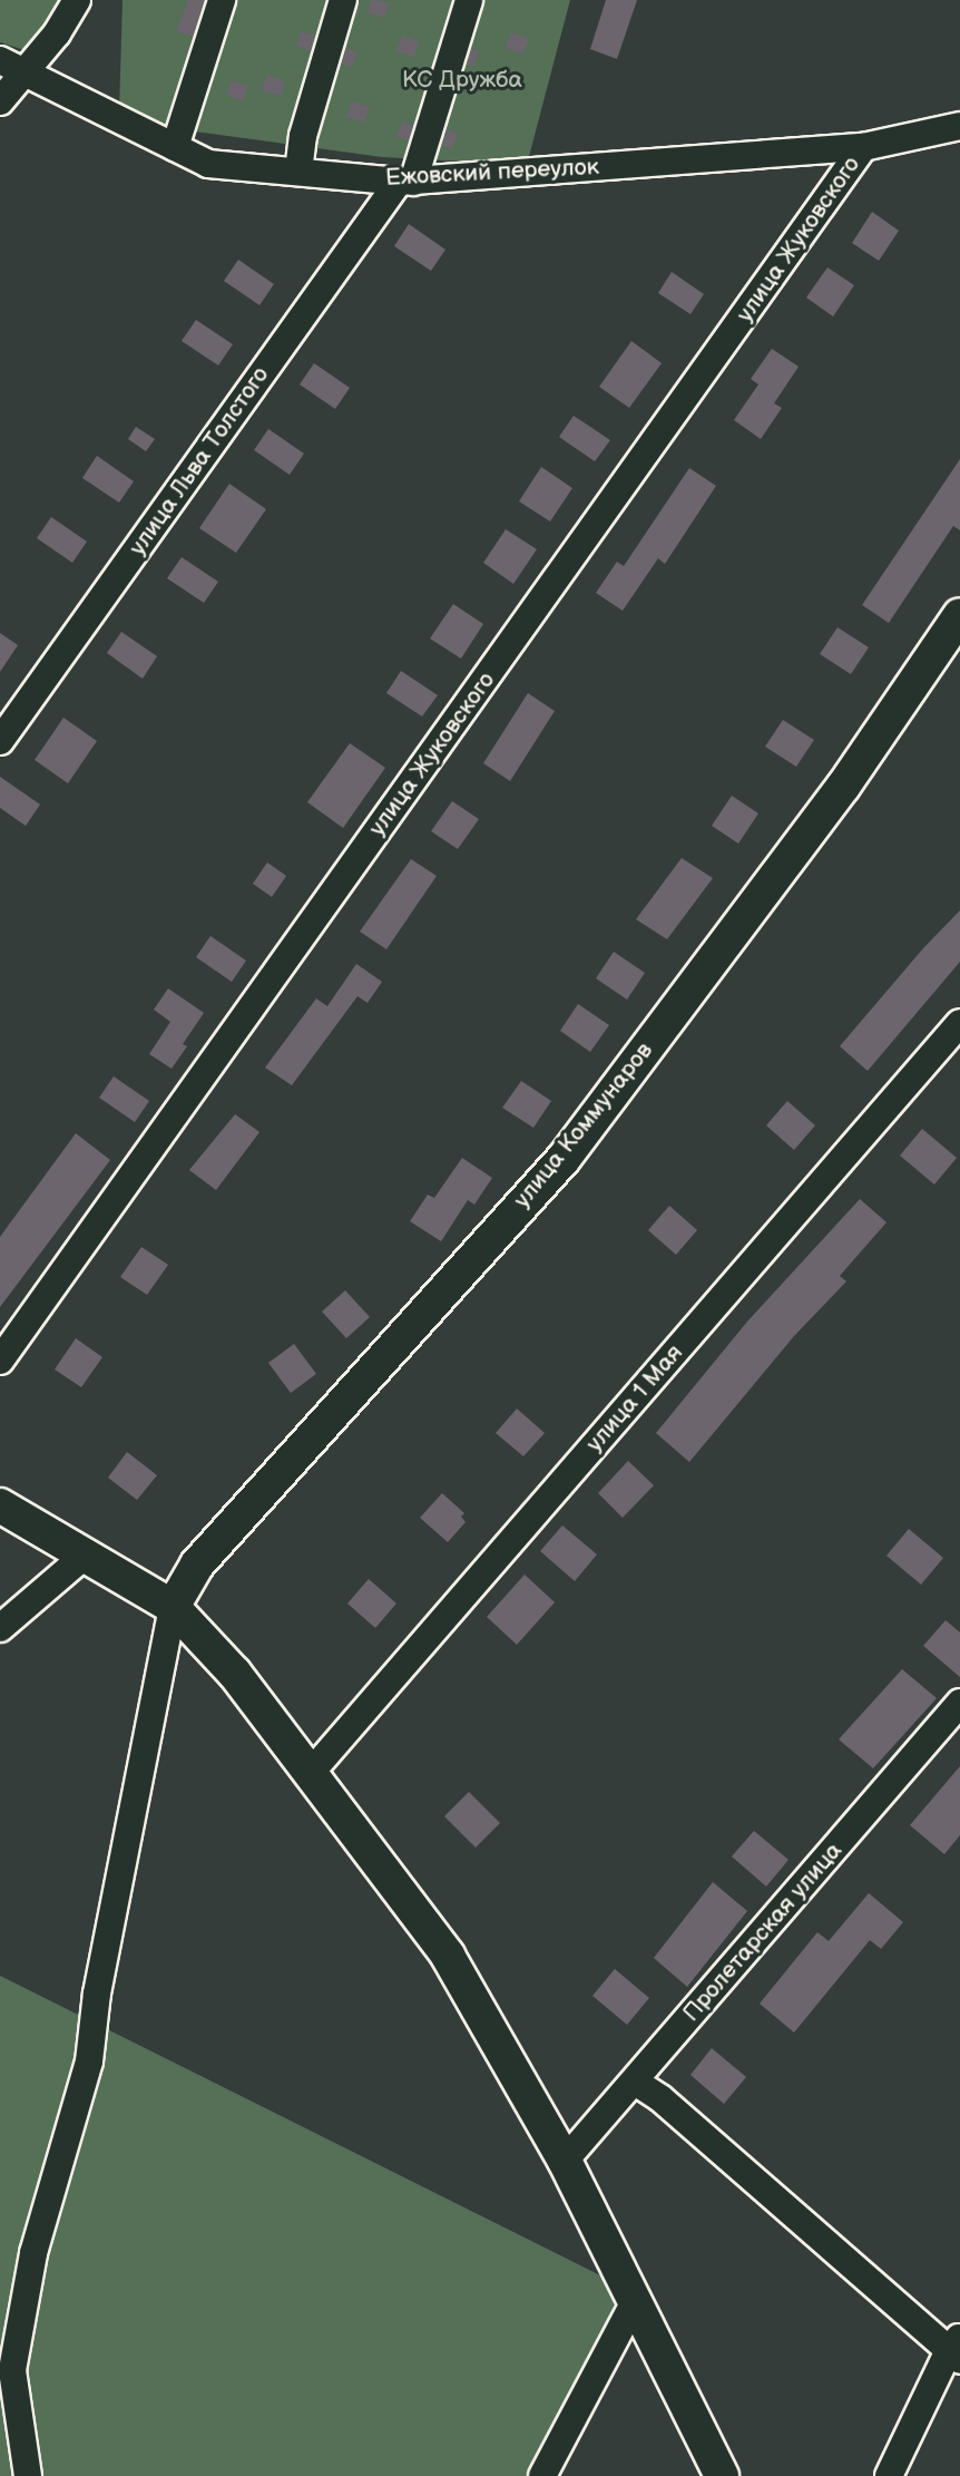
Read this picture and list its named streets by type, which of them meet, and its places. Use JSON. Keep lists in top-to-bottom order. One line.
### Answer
{"streets":{"main road":["улица Коммунаров"],"street":["Ежовский переулок","улица Жуковского","улица Льва Толстого","улица 1 Мая","Пролетарская улица"]},"crossings":[["Ежовский переулок","улица Жуковского"],["Ежовский переулок","улица Льва Толстого"]],"parks":["КС Дружба"]}
